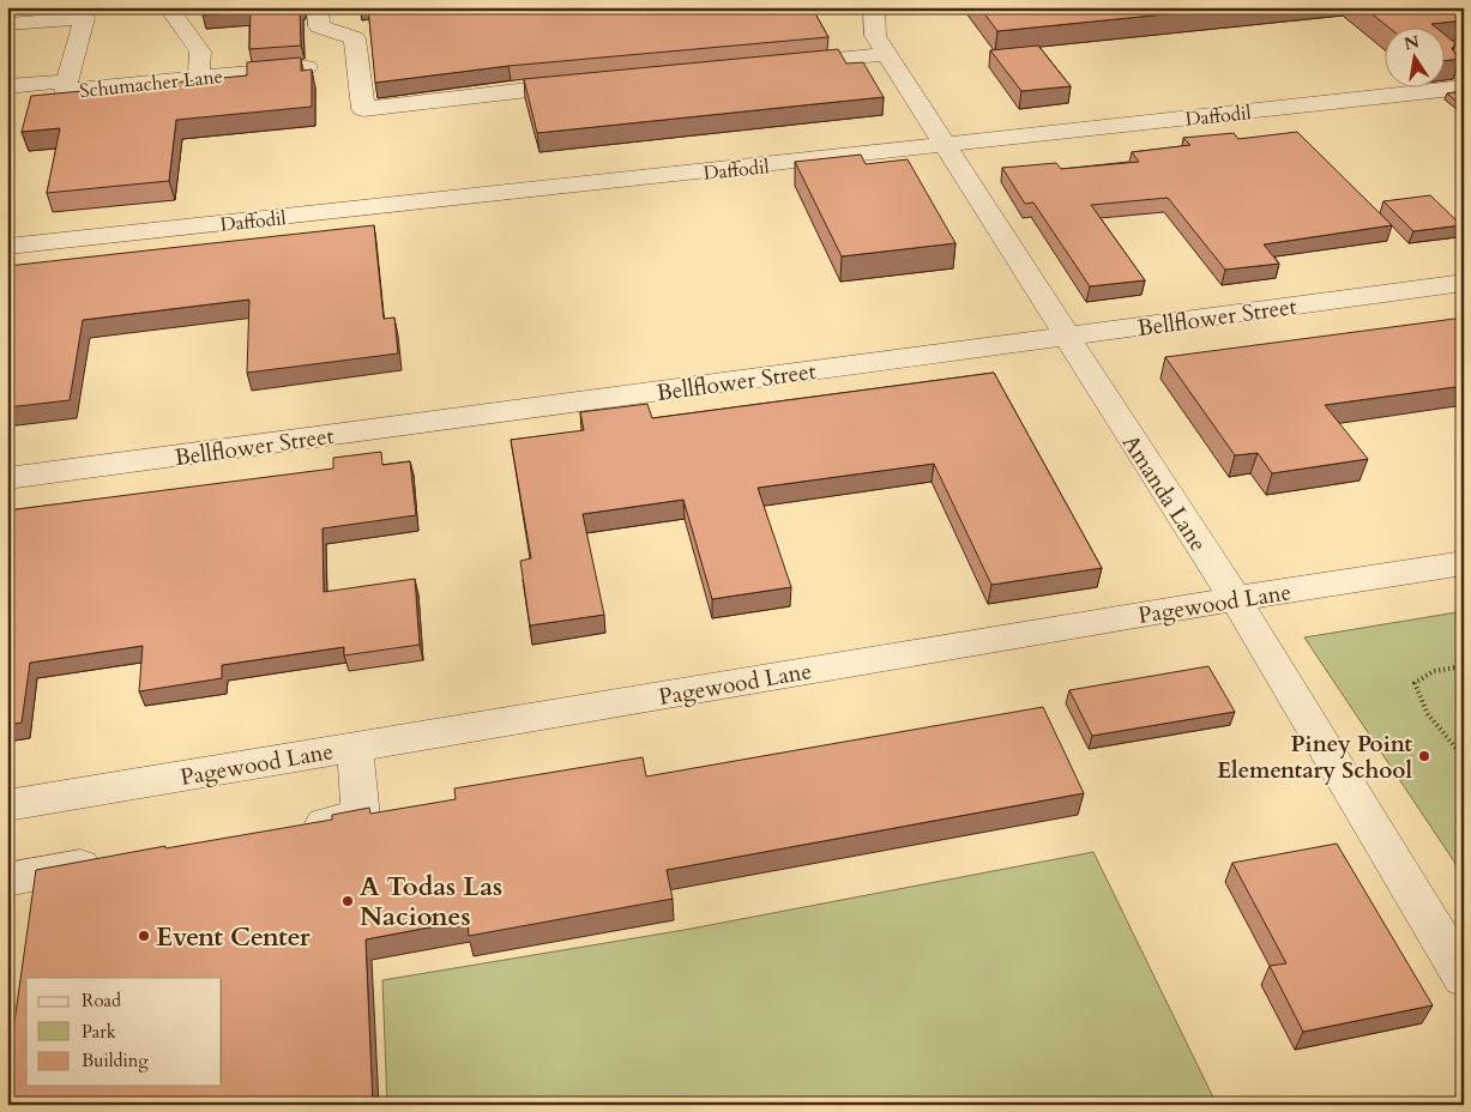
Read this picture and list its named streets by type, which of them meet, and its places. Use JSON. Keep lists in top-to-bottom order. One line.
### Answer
{"streets":{"street":["Schumacher Lane","Daffodil","Bellflower Street","Amanda Lane","Pagewood Lane"]},"crossings":[["Daffodil","Amanda Lane"],["Bellflower Street","Amanda Lane"],["Amanda Lane","Pagewood Lane"]],"places":["Piney Point Elementary School","A Todas Las Naciones","Event Center"],"legend":["Road","Park","Building"],"north":"top"}
